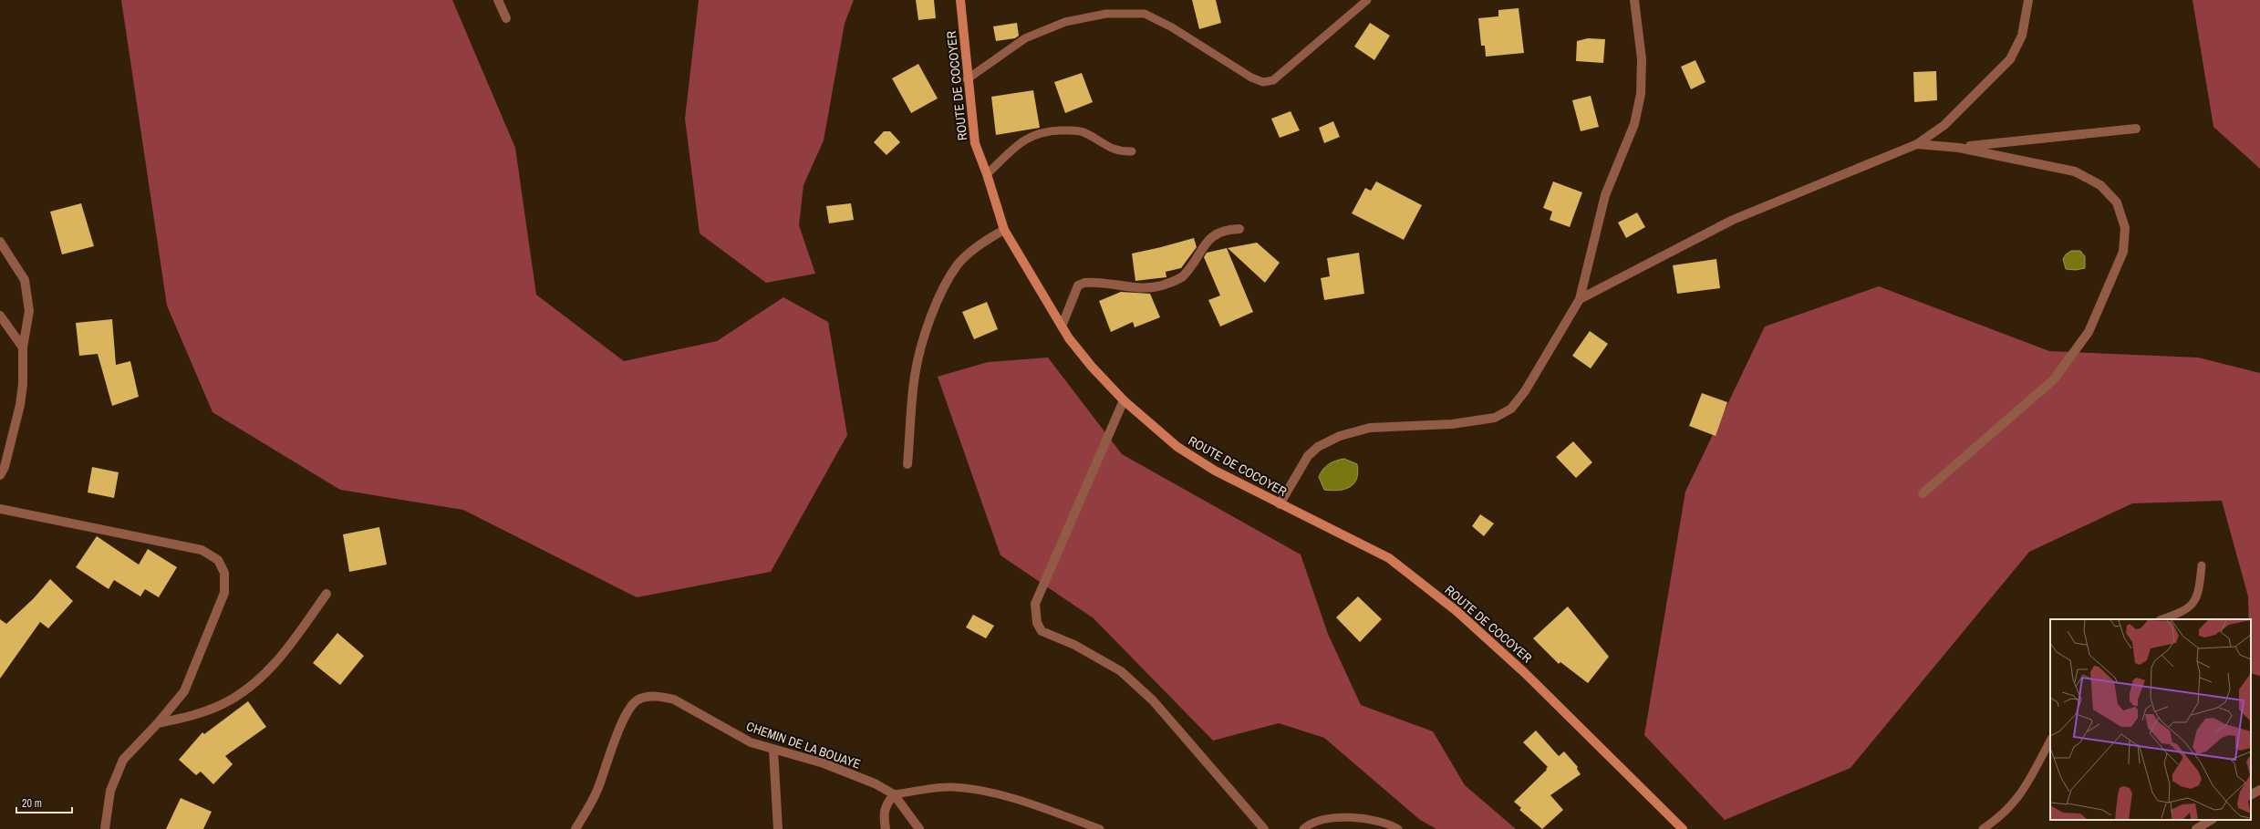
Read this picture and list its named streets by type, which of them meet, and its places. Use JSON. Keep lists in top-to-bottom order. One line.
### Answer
{"streets":{"main road":["ROUTE DE COCOYER"],"street":["CHEMIN DE LA BOUAYE"]},"scale_bar":"20 m"}
